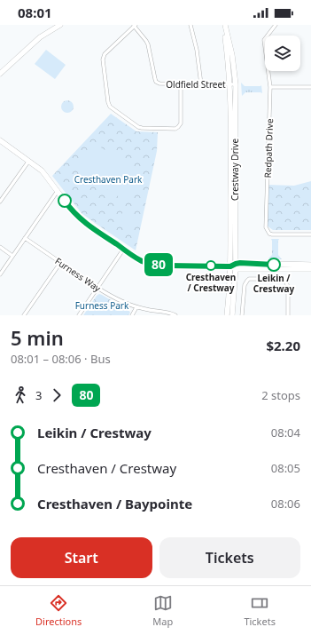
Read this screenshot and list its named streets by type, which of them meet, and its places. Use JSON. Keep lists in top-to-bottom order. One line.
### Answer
{"streets":{"street":["Oldfield Street","Redpath Drive","Crestway Drive","Furness Way"]},"crossings":[["Oldfield Street","Crestway Drive"]],"parks":["Cresthaven Park","Furness Park"],"places":["Leikin / Crestway","Cresthaven / Crestway"],"lines":["bus line 80"],"page":{"status":"08:01","on_map":"80","heading":["5 min","08:01 – 08:06 · Bus","$2.20"],"legs":["3","80","2 stops"],"list":[{"name":"Leikin / Crestway","value":"08:04"},{"name":"Cresthaven / Crestway","value":"08:05"},{"name":"Cresthaven / Baypointe","value":"08:06"}],"buttons":["Start","Tickets"],"tabs":["Directions","Map","Tickets"]}}
